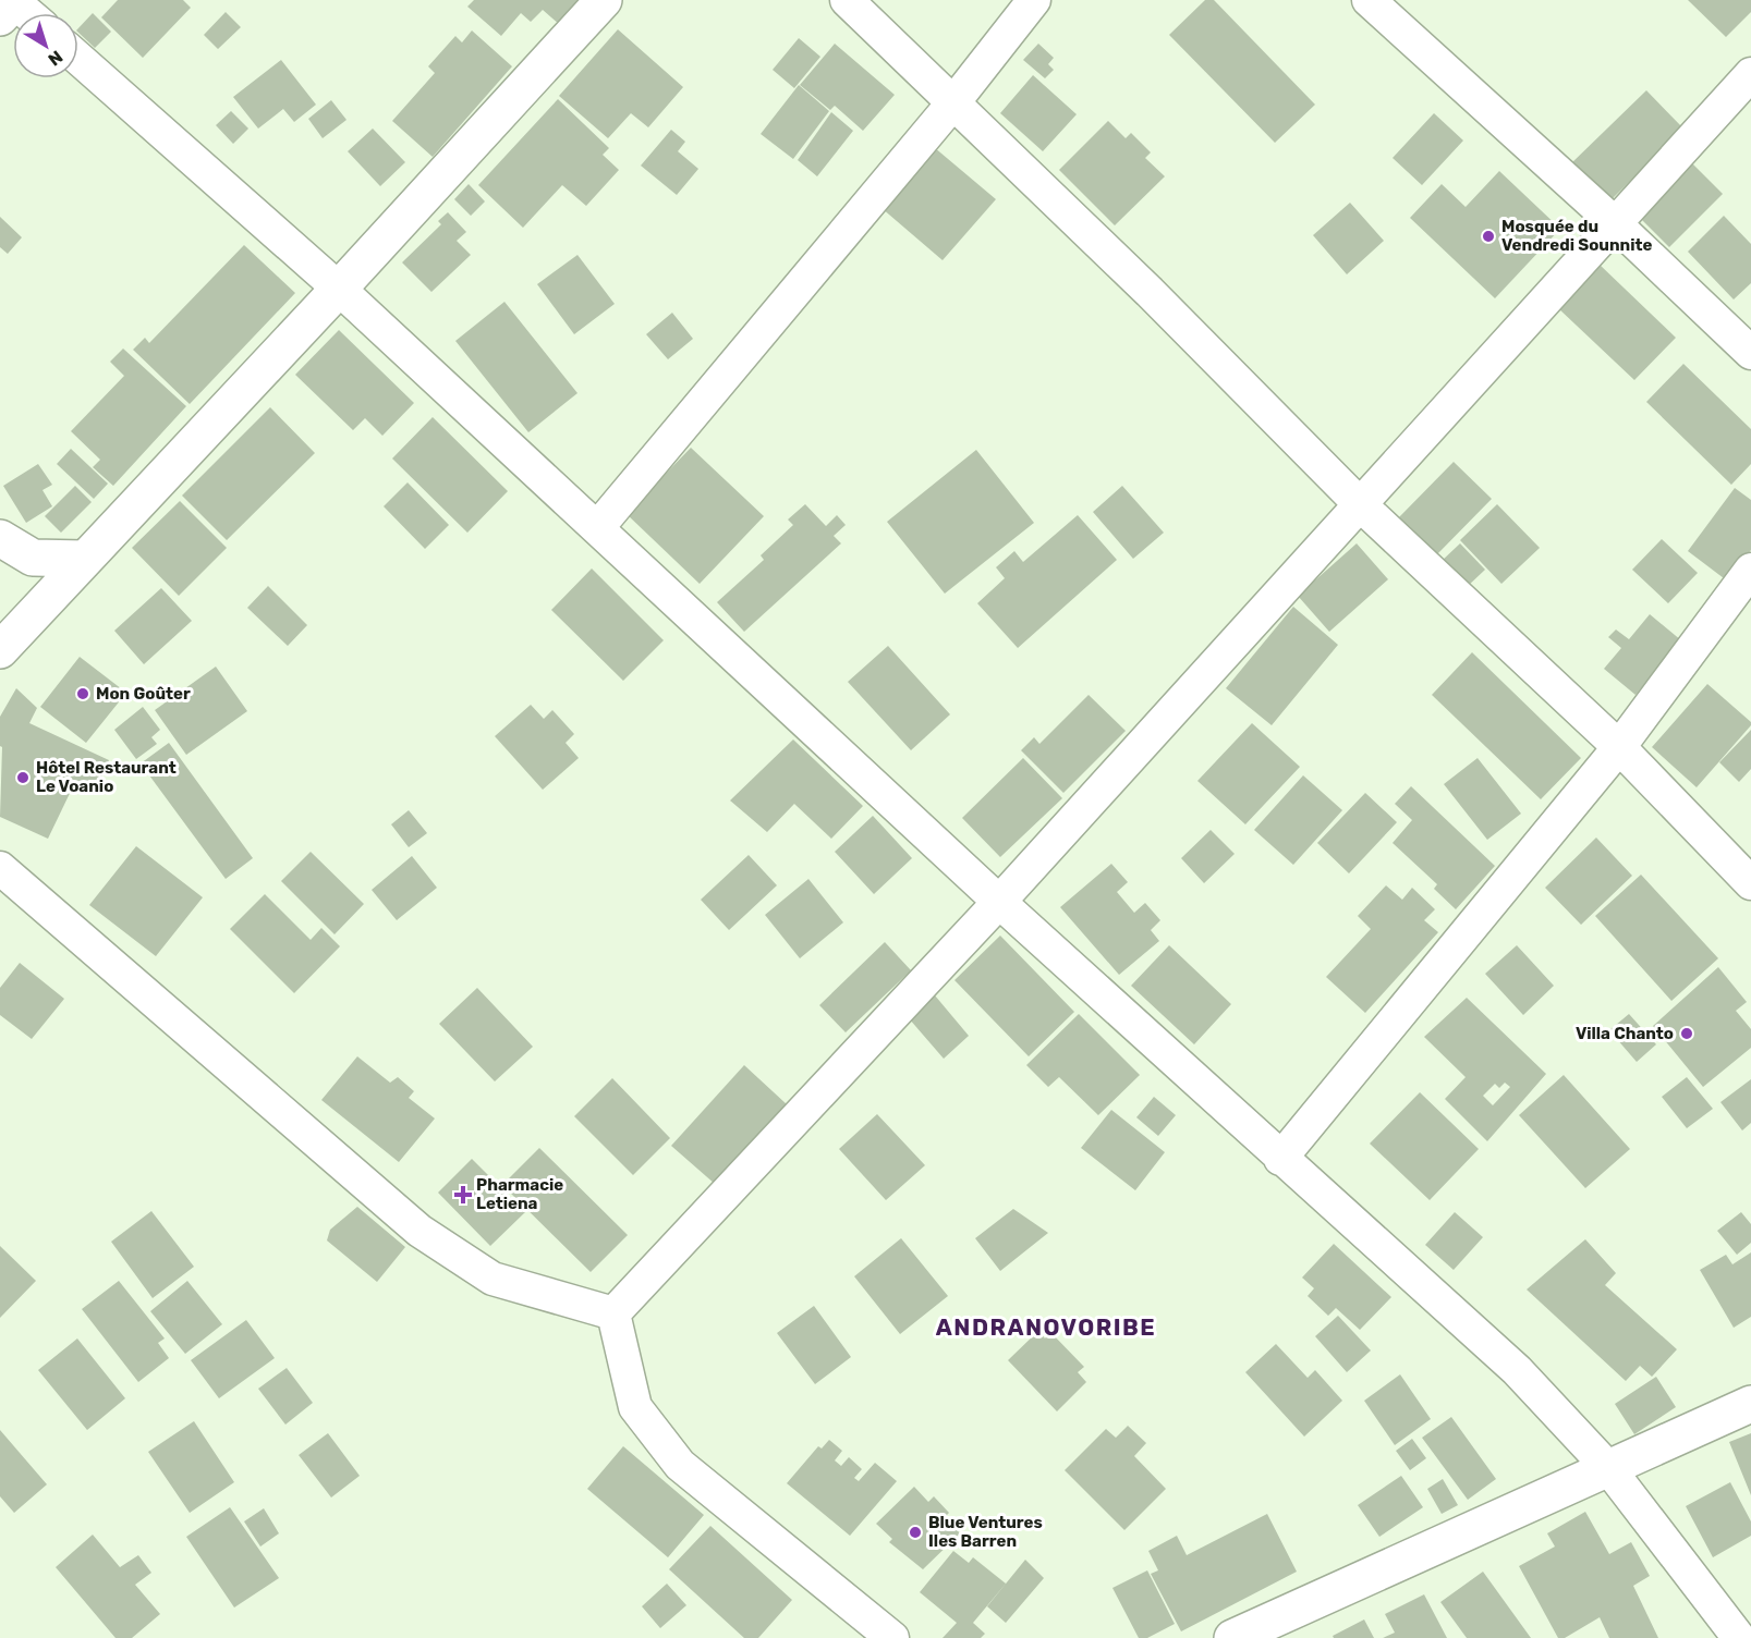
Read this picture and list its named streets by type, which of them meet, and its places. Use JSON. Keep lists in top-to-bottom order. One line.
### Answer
{"districts":["ANDRANOVORIBE"],"places":{"other":["Mosquée du Vendredi Sounnite","Mon Goûter","Hôtel Restaurant Le Voanio","Villa Chanto","Blue Ventures Iles Barren"],"health":["Pharmacie Letiena"]},"north":"bottom right"}
